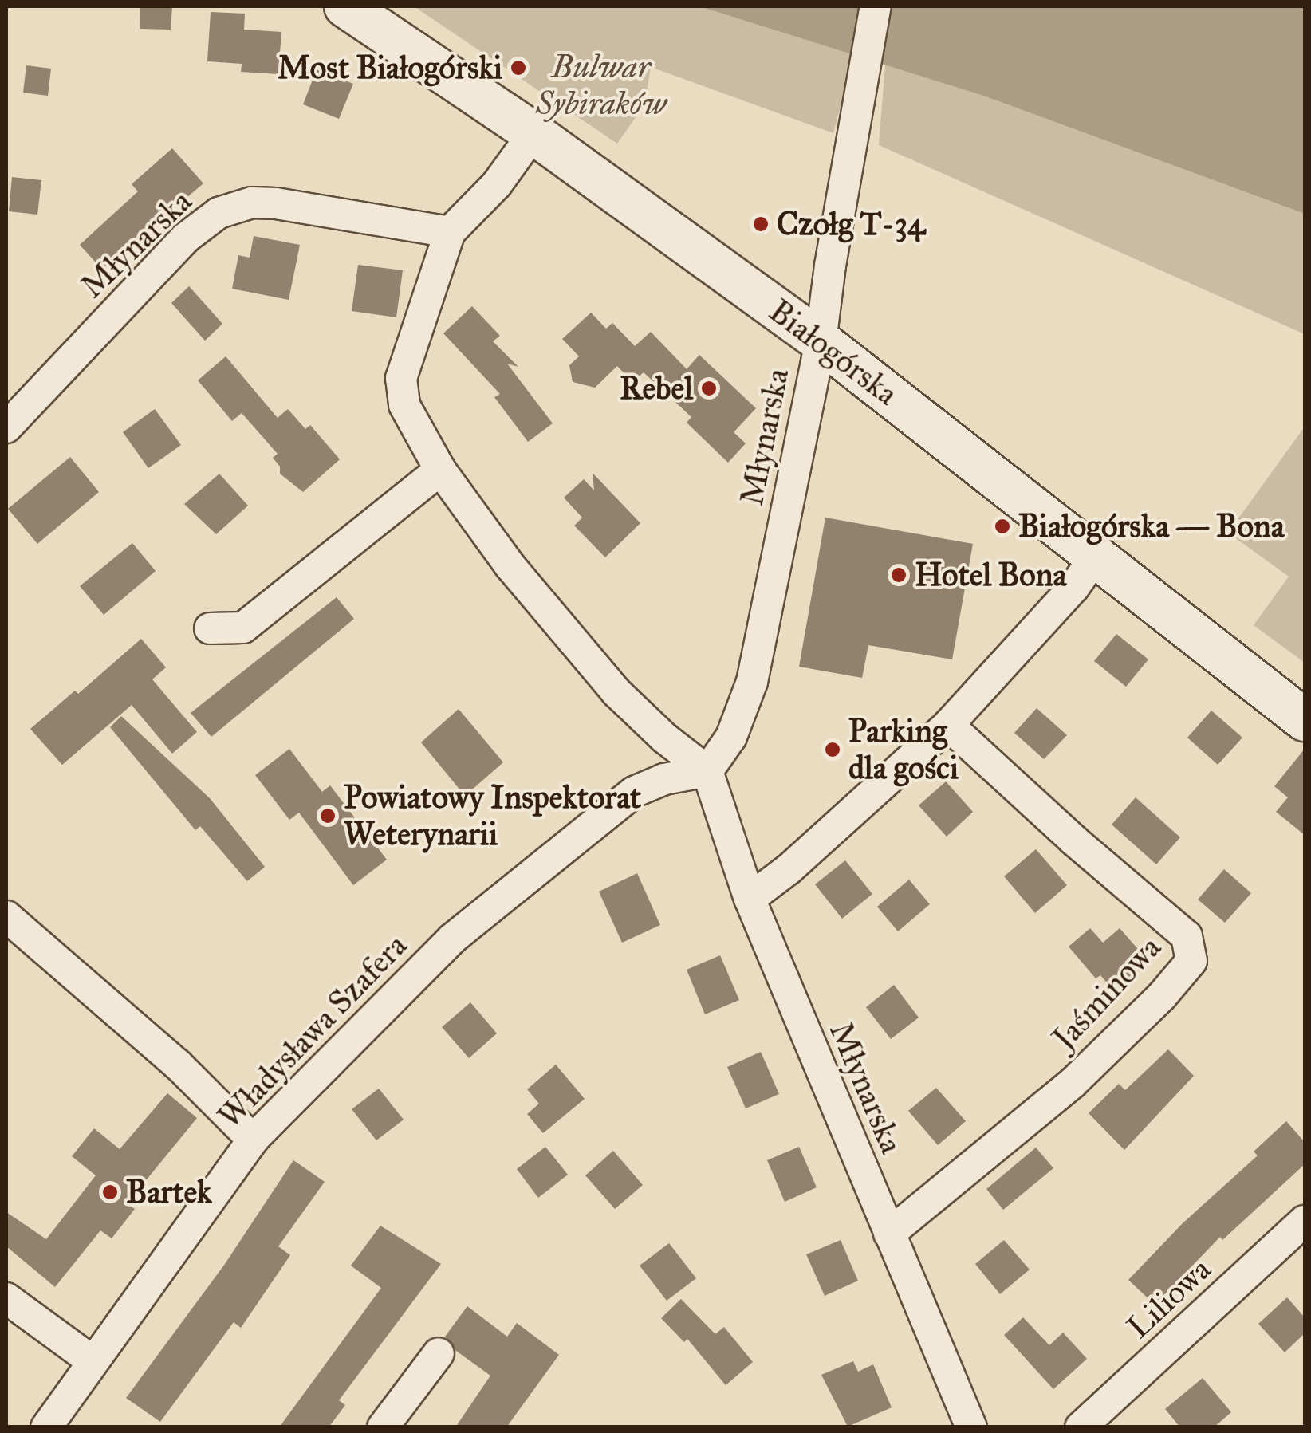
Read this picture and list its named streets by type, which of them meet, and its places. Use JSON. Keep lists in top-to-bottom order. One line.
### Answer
{"streets":{"street":["Młynarska","Białogórska","Jaśminowa","Władysława Szafera","Liliowa"]},"crossings":[["Młynarska","Białogórska"],["Młynarska","Jaśminowa"],["Młynarska","Władysława Szafera"]],"parks":["Bulwar Sybiraków"],"places":["Most Białogórski","Czołg T-34","Rebel","Białogórska — Bona","Hotel Bona","Parking dla gości","Powiatowy Inspektorat Weterynarii","Bartek"]}
